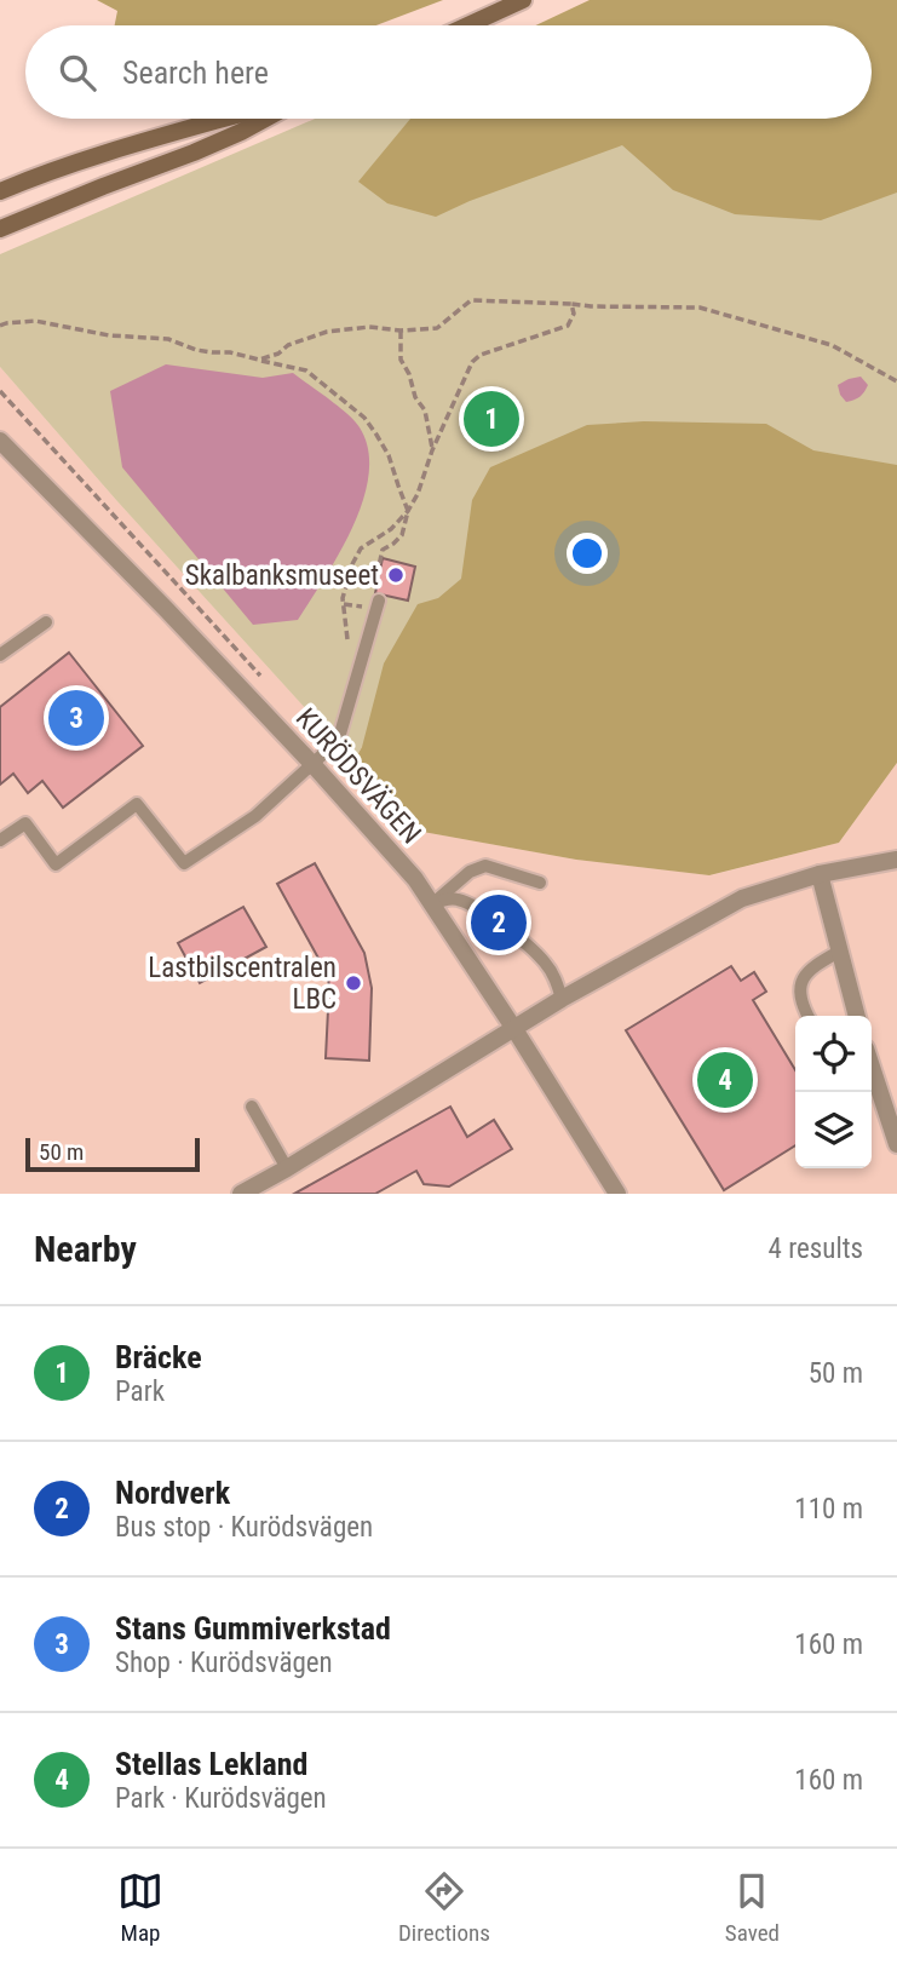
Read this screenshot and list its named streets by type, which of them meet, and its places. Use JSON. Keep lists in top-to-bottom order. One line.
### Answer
{"streets":{"street":["KURÖDSVÄGEN"]},"places":["Skalbanksmuseet","Lastbilscentralen LBC"],"scale_bar":"50 m","page":{"search":"Search here","pins":["1","3","2","4"],"scale":"50 m","heading":["Nearby","4 results"],"list":[{"mark":"1","name":"Bräcke","note":"Park","value":"50 m"},{"mark":"2","name":"Nordverk","note":"Bus stop · Kurödsvägen","value":"110 m"},{"mark":"3","name":"Stans Gummiverkstad","note":"Shop · Kurödsvägen","value":"160 m"},{"mark":"4","name":"Stellas Lekland","note":"Park · Kurödsvägen","value":"160 m"}],"nav":["Map","Directions","Saved"]}}
